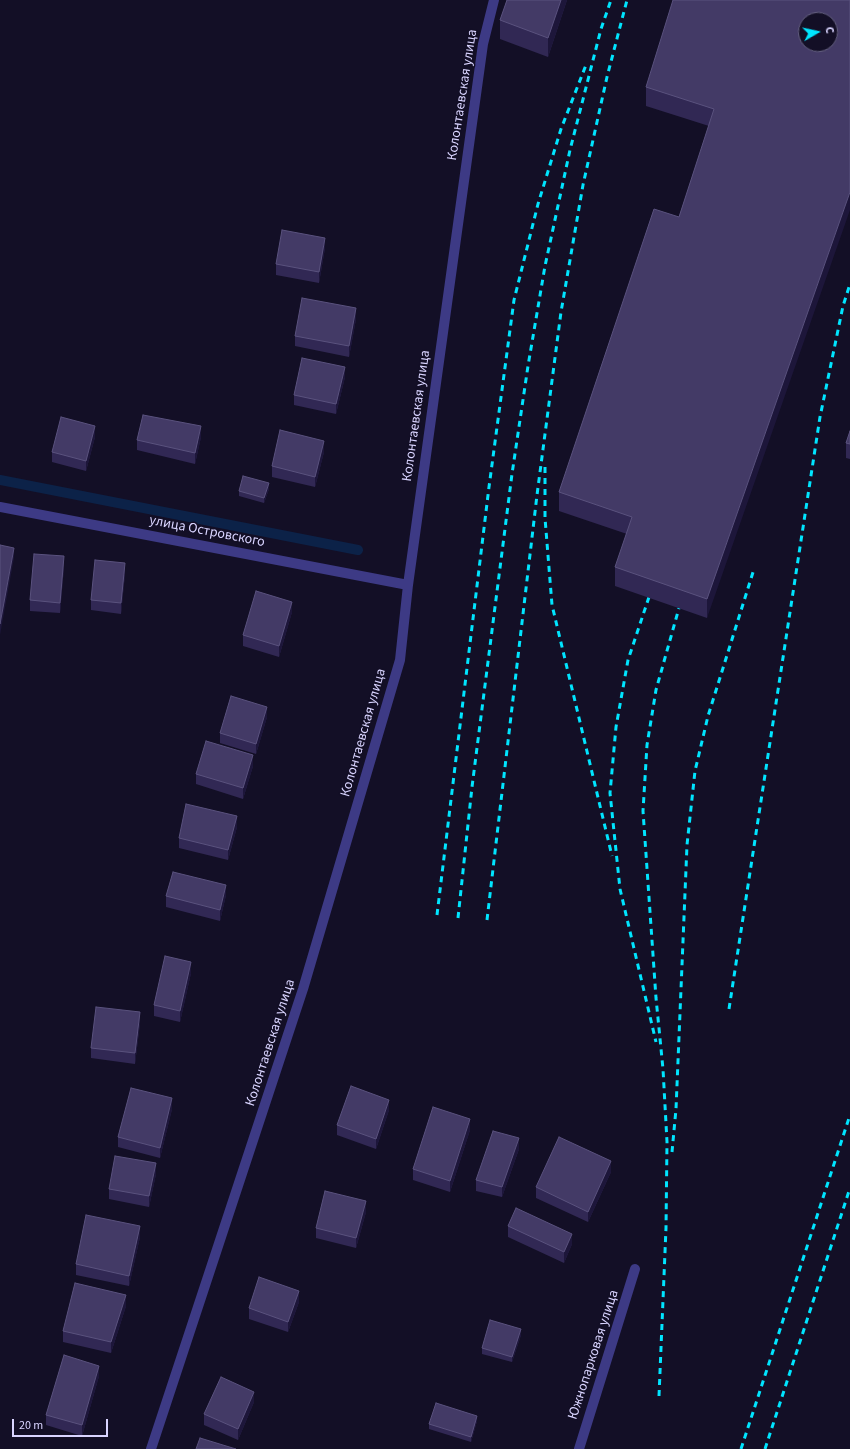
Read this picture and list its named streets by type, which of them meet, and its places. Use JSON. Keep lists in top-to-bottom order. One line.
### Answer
{"streets":{"street":["Колонтаевская улица","улица Островского","Южнопарковая улица"]},"crossings":[["Колонтаевская улица","улица Островского"]],"scale_bar":"20 m","north":"right"}
